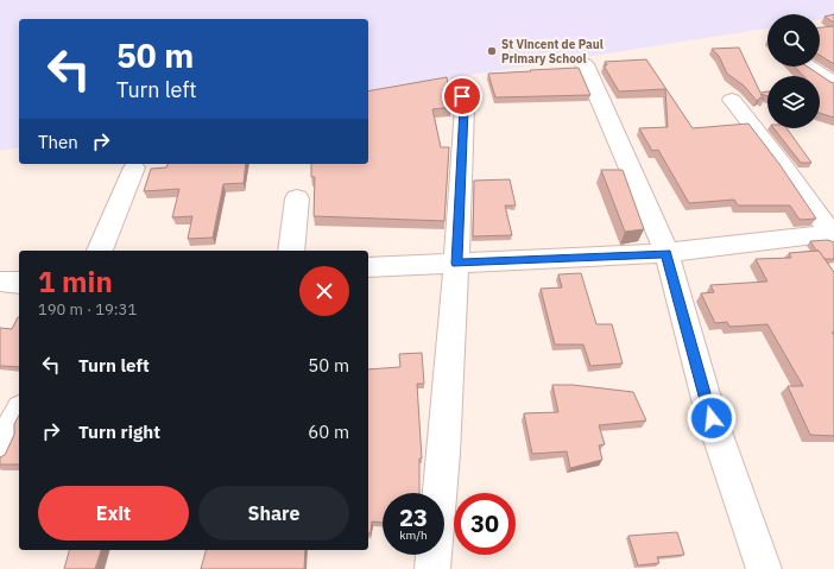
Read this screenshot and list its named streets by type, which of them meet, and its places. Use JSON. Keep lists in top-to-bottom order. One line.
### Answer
{"places":["St Vincent de Paul Primary School"],"page":{"turn":["50 m","Turn left"],"then":"Then","heading":["1 min","190 m · 19:31"],"list":[{"name":"Turn left","value":"50 m"},{"name":"Turn right","value":"60 m"}],"buttons":["Exit","Share"],"speed":"23 km/h","limit":"30"}}
